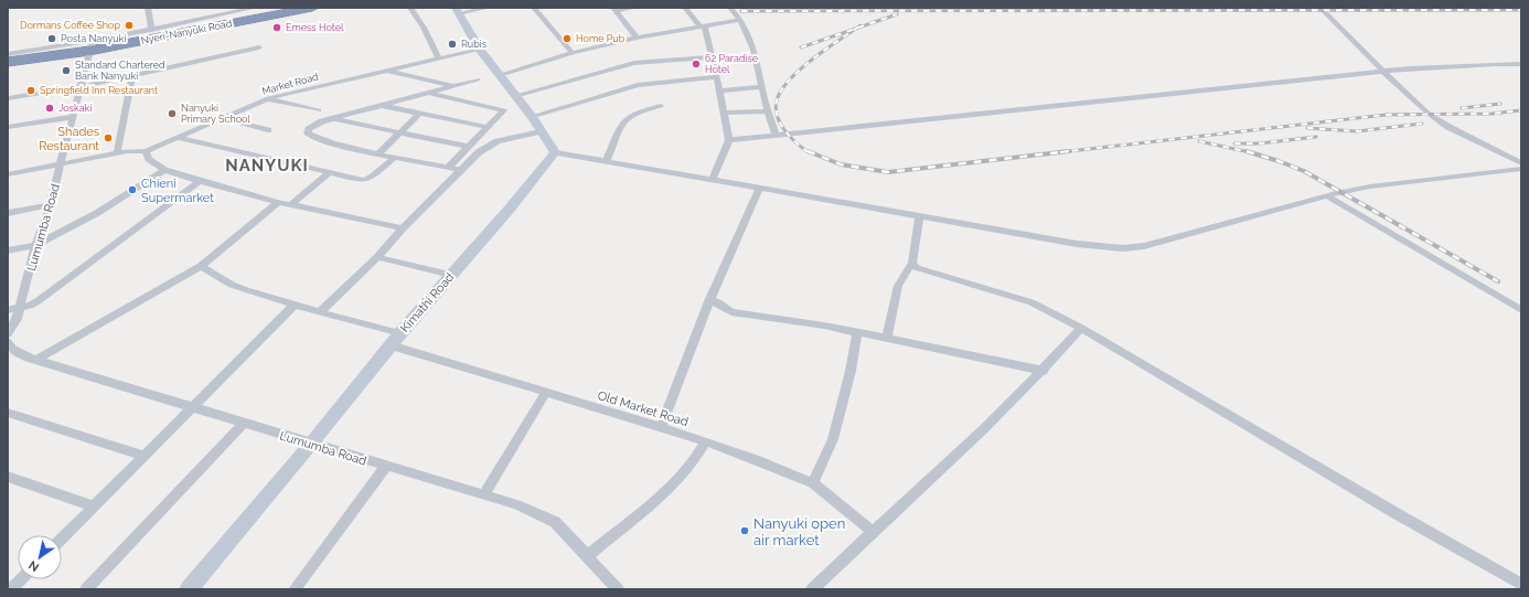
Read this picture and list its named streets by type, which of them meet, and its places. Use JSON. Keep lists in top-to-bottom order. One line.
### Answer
{"streets":{"highway":["Nyeri-Nanyuki Road"],"street":["Market Road","Lumumba Road","Kimathi Road","Old Market Road"]},"crossings":[["Nyeri-Nanyuki Road","Lumumba Road"],["Market Road","Lumumba Road"],["Lumumba Road","Kimathi Road"],["Kimathi Road","Old Market Road"]],"districts":["NANYUKI"],"places":["Dormans Coffee Shop","Emess Hotel","Posta Nanyuki","Home Pub","Rubis","62 Paradise Hotel","Standard Chartered Bank Nanyuki","Springfield Inn Restaurant","Joskaki","Nanyuki Primary School","Shades Restaurant","Chieni Supermarket","Nanyuki open air market"],"north":"bottom left"}
